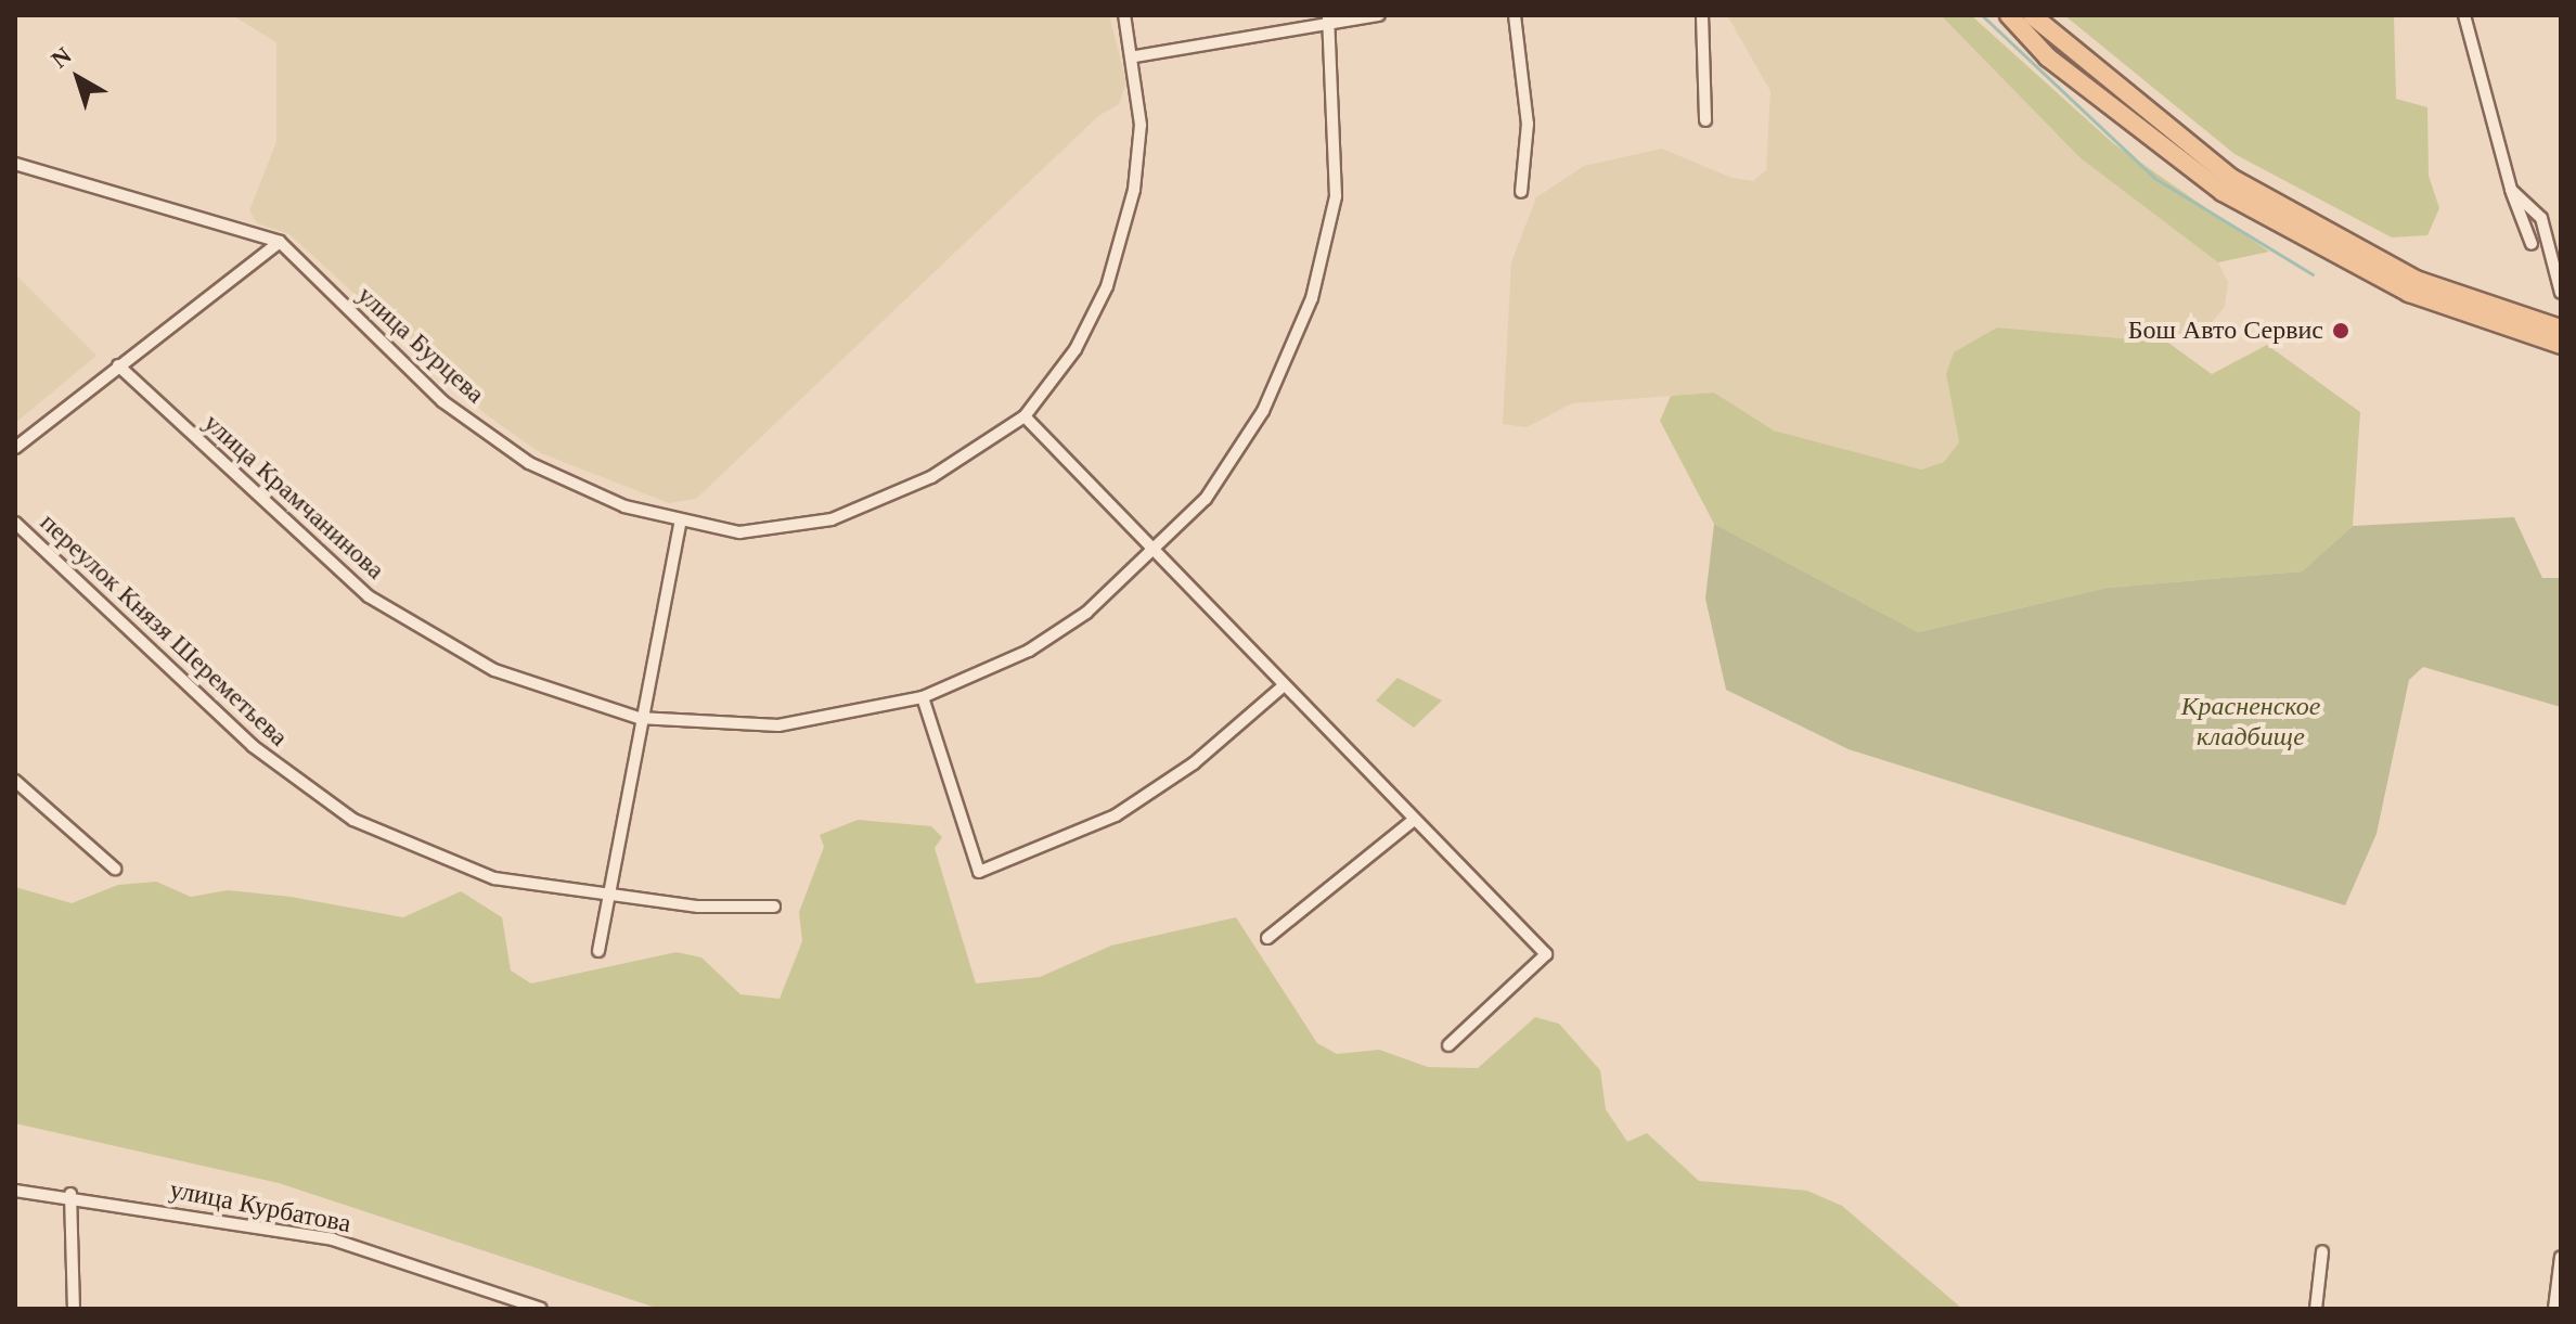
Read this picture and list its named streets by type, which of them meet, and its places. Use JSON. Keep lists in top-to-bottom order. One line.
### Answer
{"streets":{"street":["улица Бурцева","улица Крамчанинова","переулок Князя Шереметьева","улица Курбатова"]},"parks":["Красненское кладбище"],"places":["Бош Авто Сервис"],"north":"top left"}
